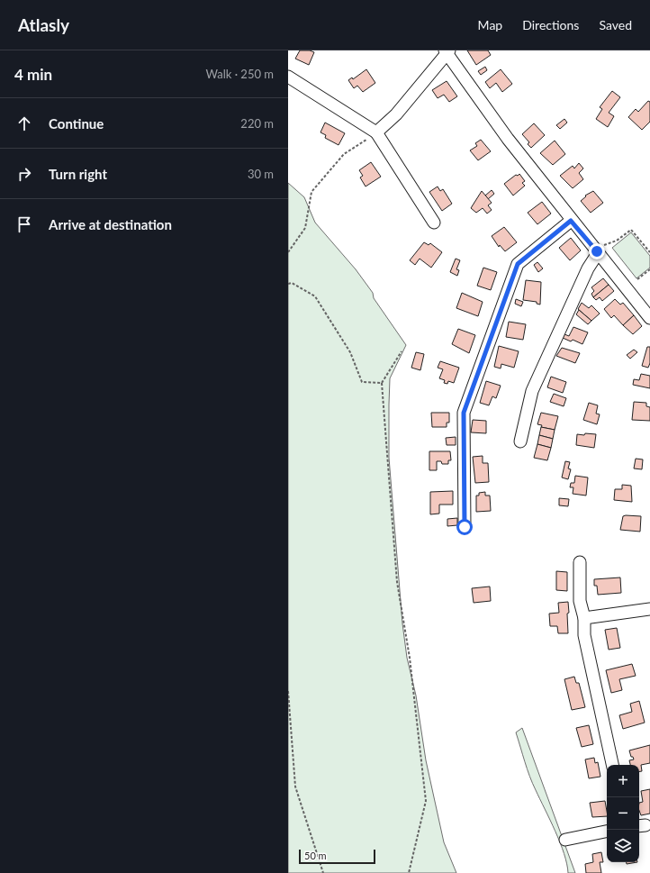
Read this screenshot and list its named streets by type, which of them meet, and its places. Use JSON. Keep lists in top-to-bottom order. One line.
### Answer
{"scale_bar":"50 m","page":{"header":"Atlasly","nav":["Map","Directions","Saved"],"heading":["4 min","Walk · 250 m"],"list":[["Continue","220 m"],["Turn right","30 m"],"Arrive at destination"],"map_buttons":["+","−"],"scale":"50 m"}}
